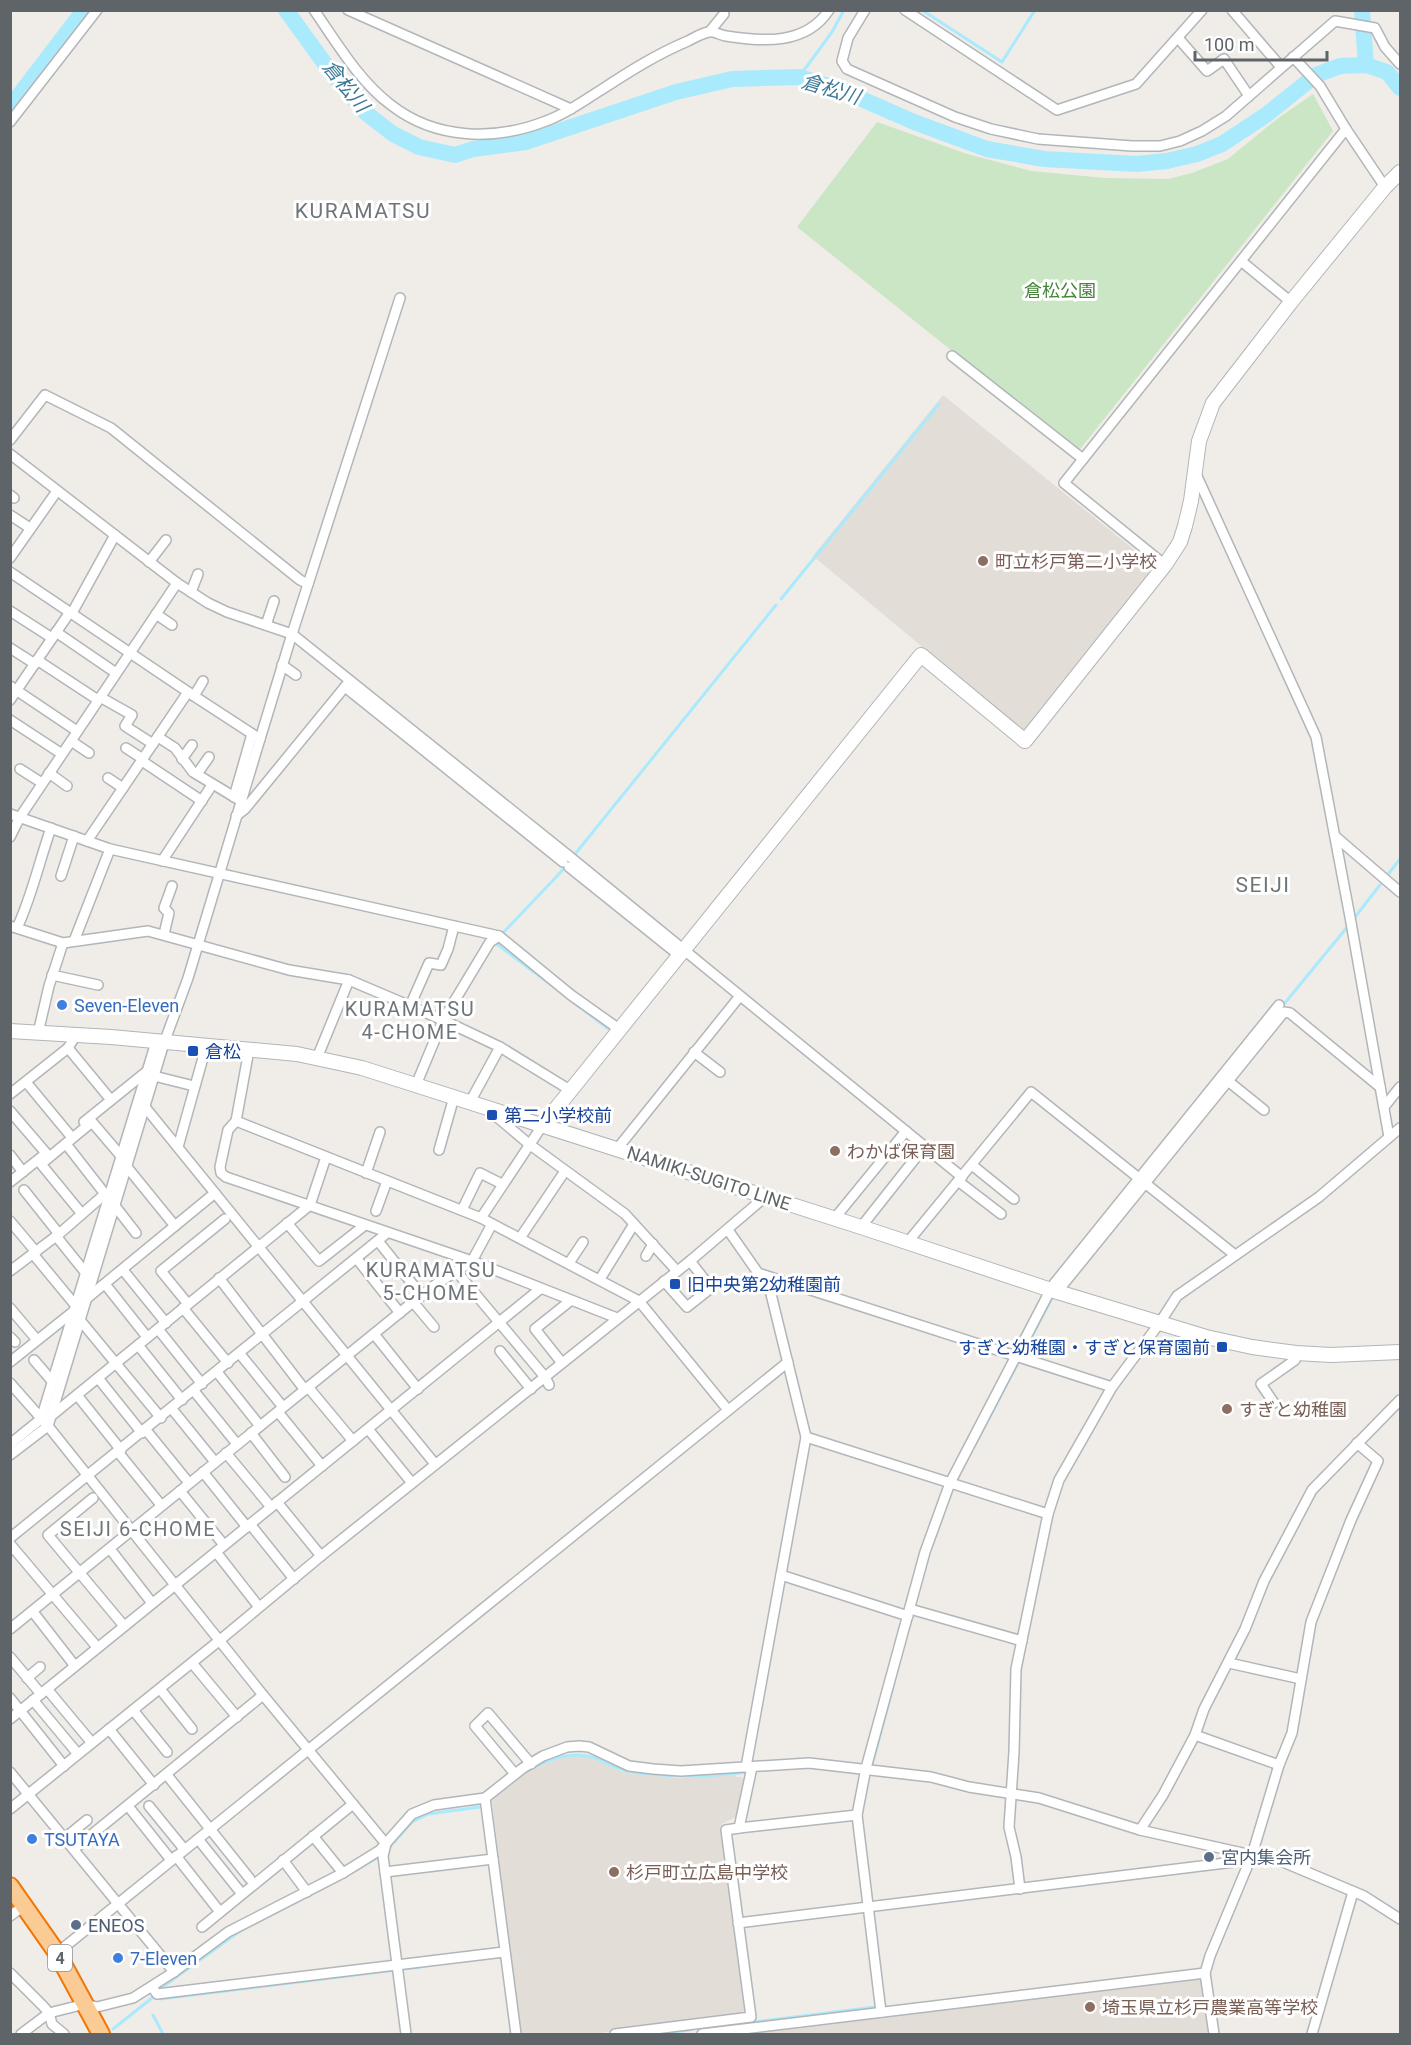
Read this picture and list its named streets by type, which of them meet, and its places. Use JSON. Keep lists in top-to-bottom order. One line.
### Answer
{"streets":{"highway":["4"],"main road":["NAMIKI-SUGITO LINE"]},"districts":["KURAMATSU","SEIJI","KURAMATSU 4-CHOME","KURAMATSU 5-CHOME","SEIJI 6-CHOME"],"water":["倉松川"],"parks":["倉松公園"],"places":{"other":["町立杉戸第二小学校","Seven-Eleven","わかば保育園","すぎと幼稚園","TSUTAYA","宮内集会所","杉戸町立広島中学校","ENEOS","7-Eleven","埼玉県立杉戸農業高等学校"],"transit":["倉松","第二小学校前","旧中央第2幼稚園前","すぎと幼稚園・すぎと保育園前"]},"scale_bar":"100 m"}
